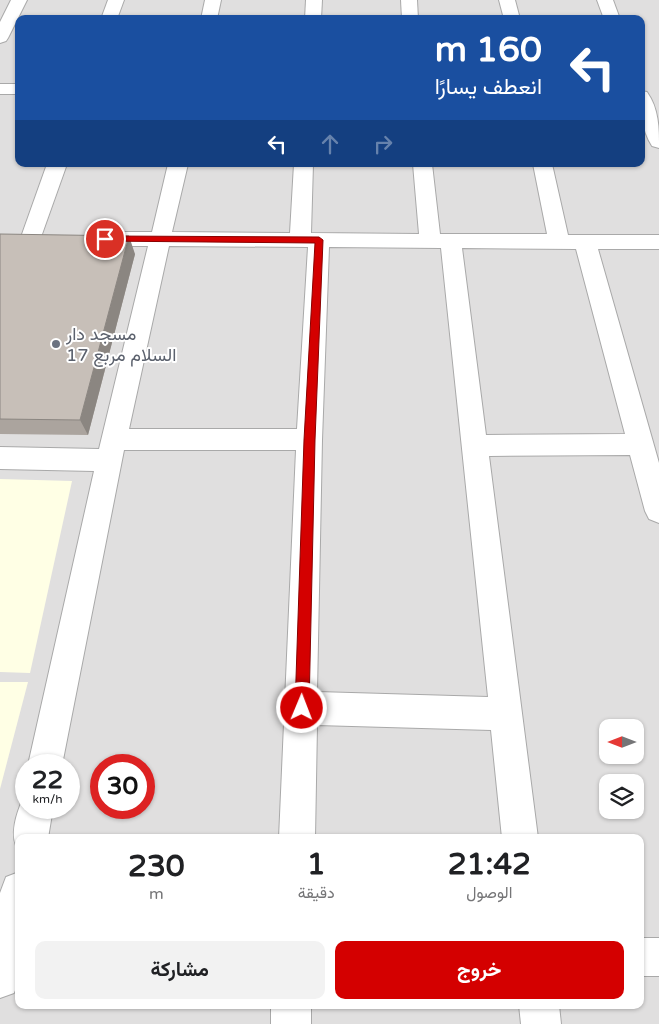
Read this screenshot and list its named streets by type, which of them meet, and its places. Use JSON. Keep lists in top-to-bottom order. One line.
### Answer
{"places":["مسجد دار السلام مربع 17"],"north":"left","page":{"turn":["160 m","انعطف يسارًا"],"speed":"22 km/h","limit":"30","eta":["21:42","الوصول","1","دقيقة","230","m"],"buttons":["خروج","مشاركة"]}}
